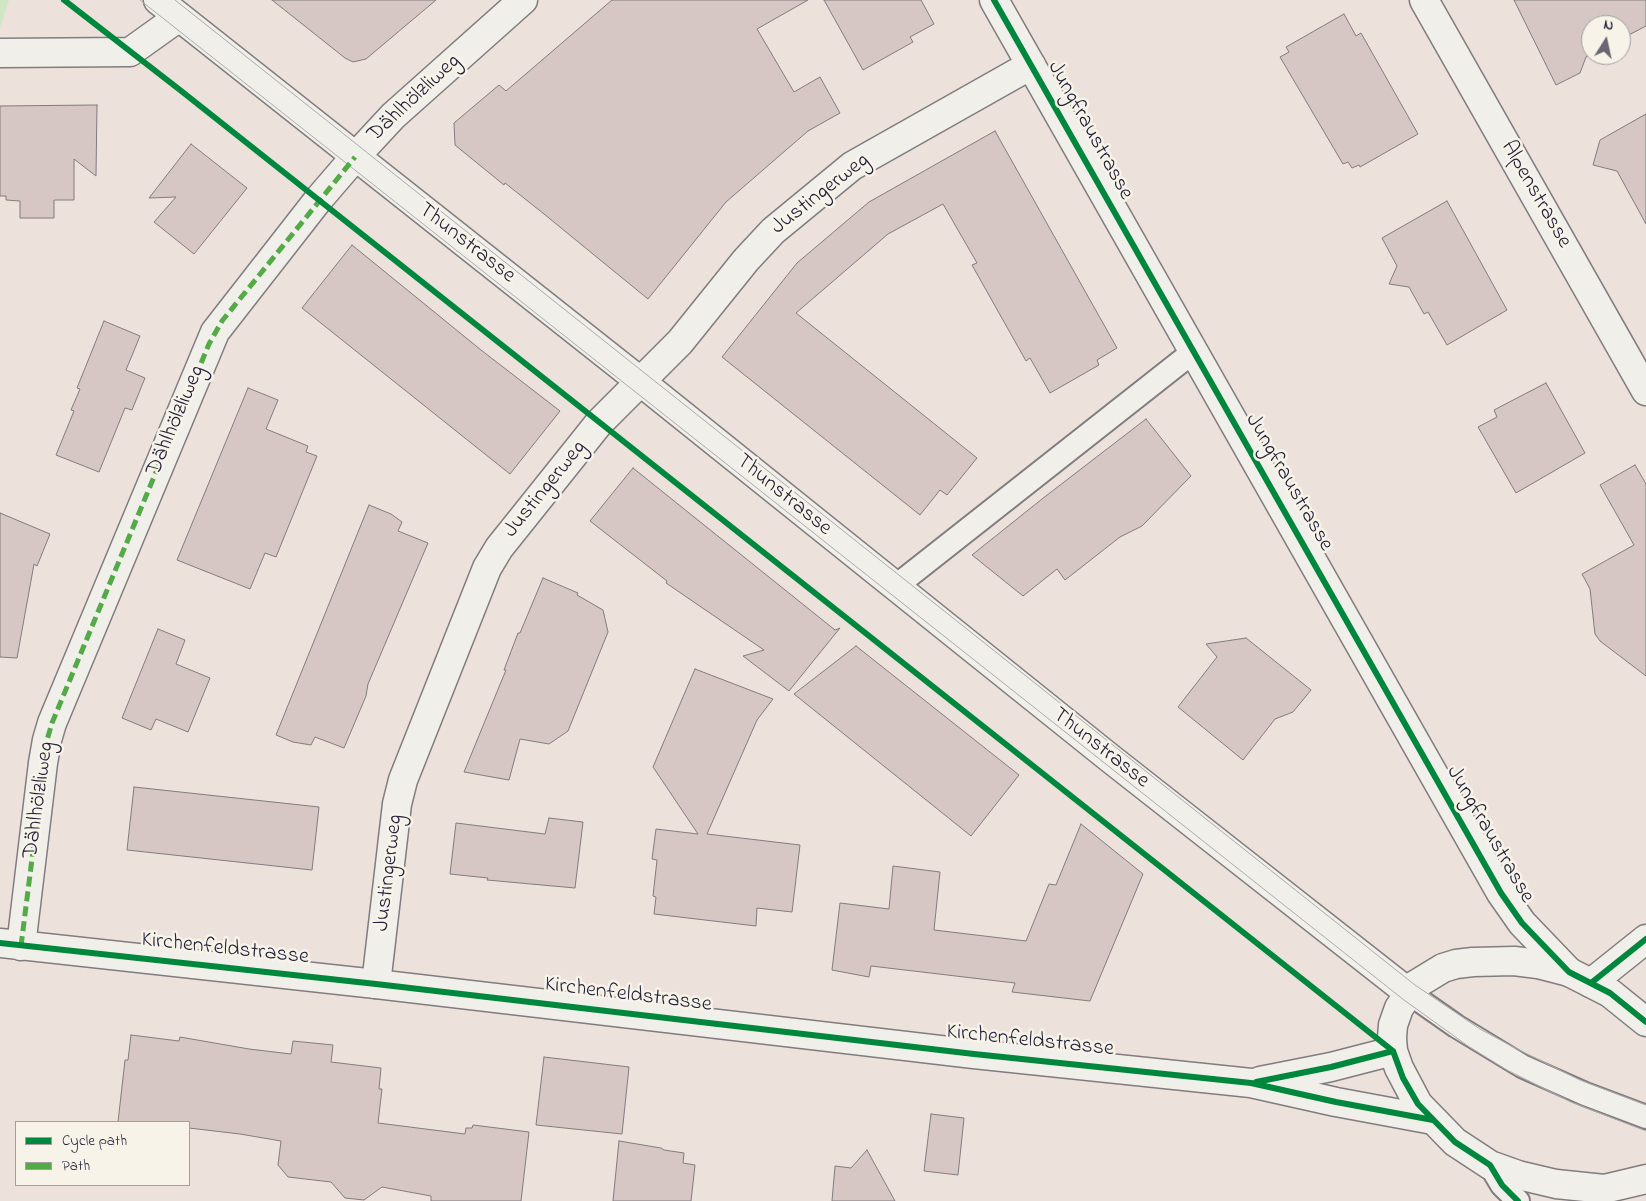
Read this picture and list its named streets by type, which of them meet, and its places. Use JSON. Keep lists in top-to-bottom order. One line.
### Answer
{"streets":{"street":["Dählhölzliweg","Jungfraustrasse","Justingerweg","Alpenstrasse","Thunstrasse","Kirchenfeldstrasse"]},"crossings":[["Dählhölzliweg","Thunstrasse"],["Dählhölzliweg","Kirchenfeldstrasse"],["Jungfraustrasse","Justingerweg"],["Justingerweg","Thunstrasse"],["Justingerweg","Kirchenfeldstrasse"]],"legend":["Cycle path","Path"],"north":"top"}
